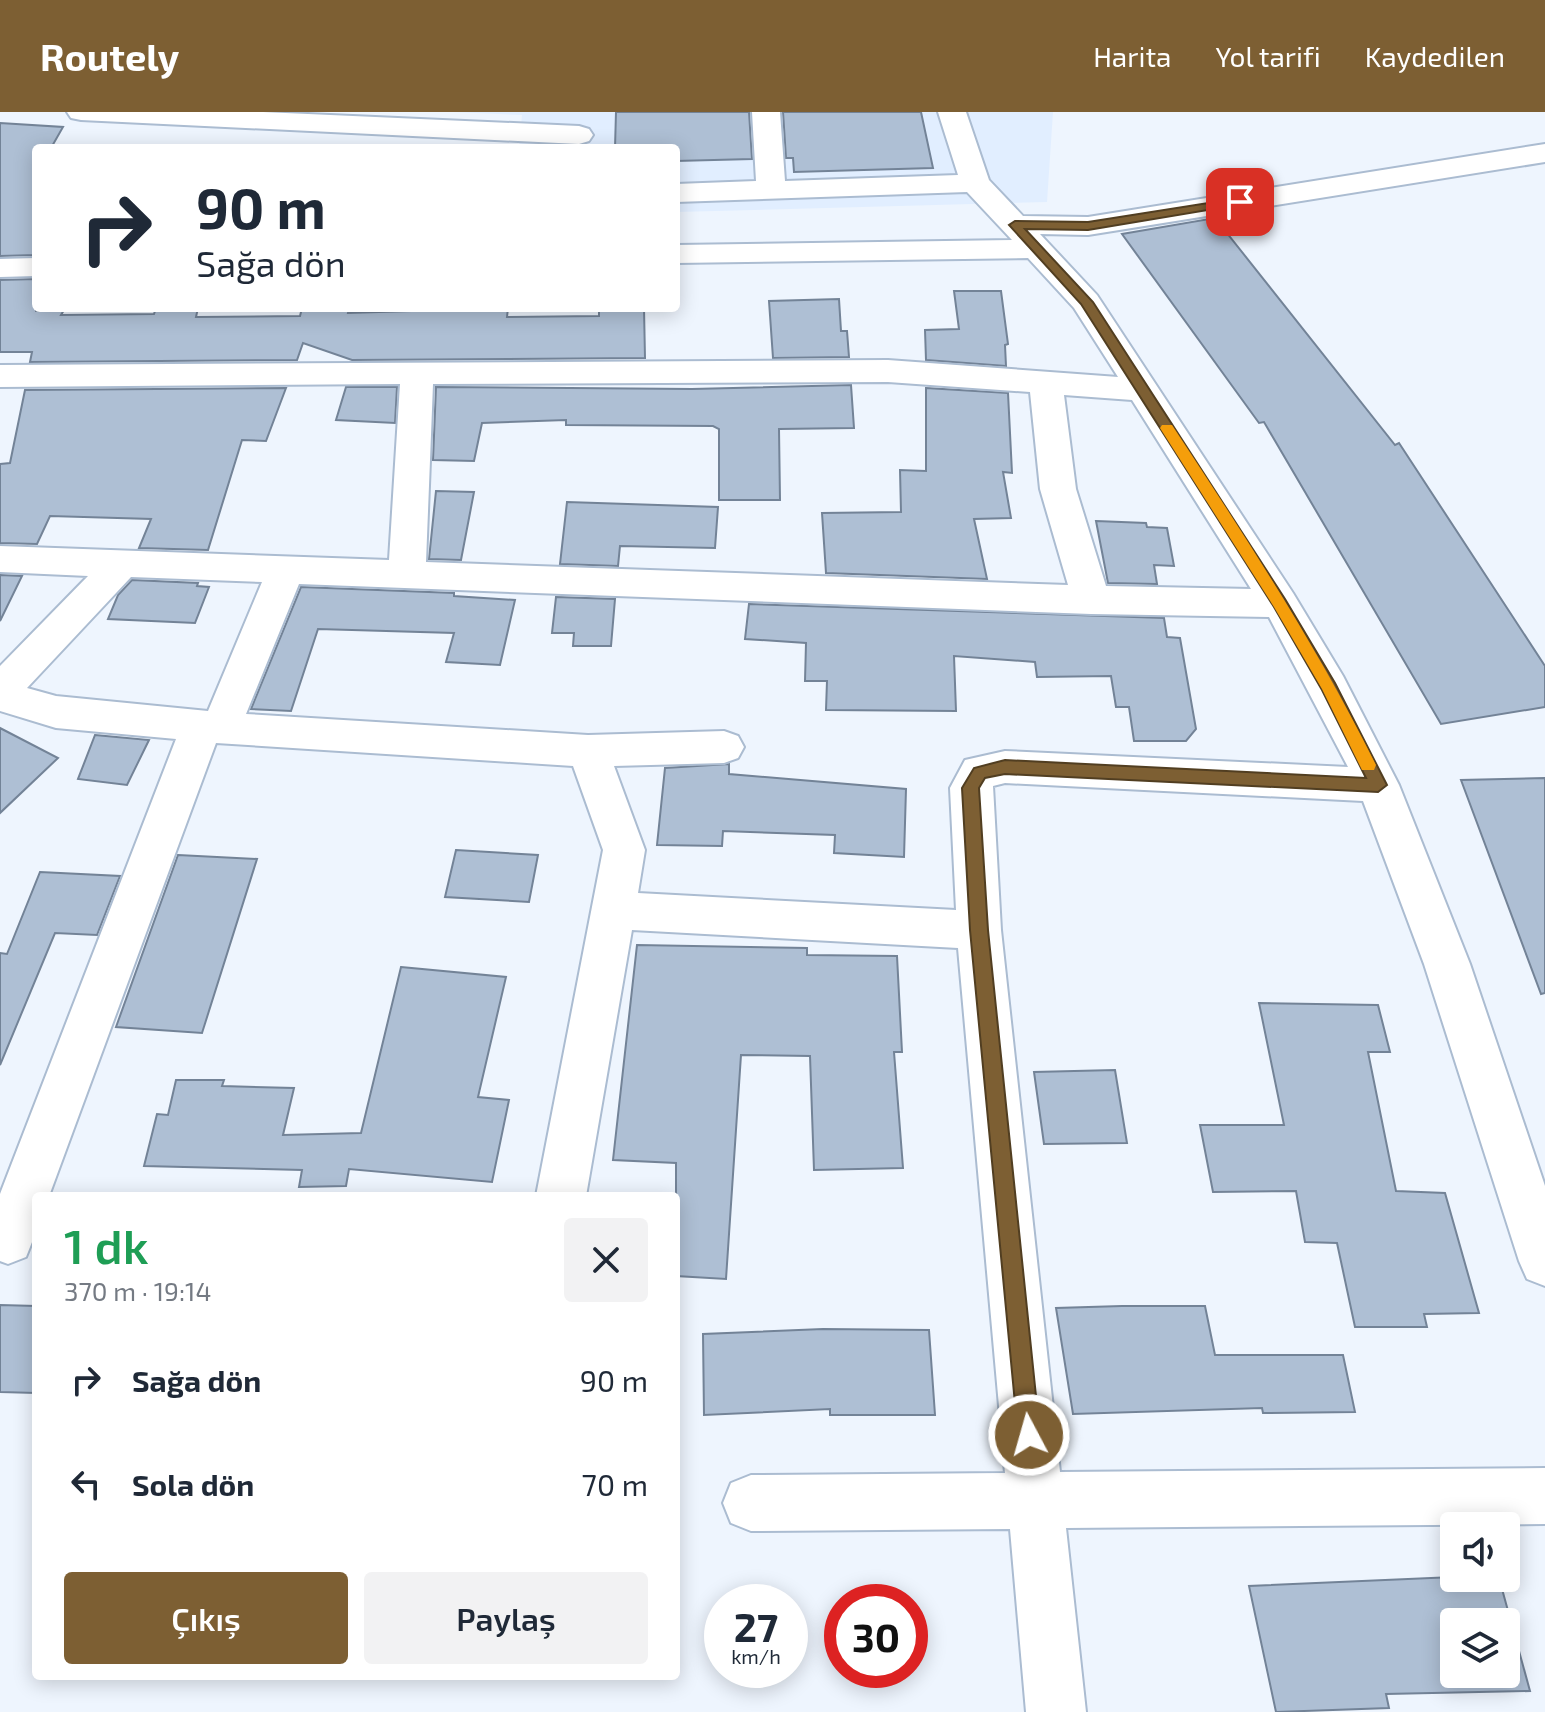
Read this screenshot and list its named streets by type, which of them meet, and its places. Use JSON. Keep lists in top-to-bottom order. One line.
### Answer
{"page":{"header":"Routely","nav":["Harita","Yol tarifi","Kaydedilen"],"turn":["90 m","Sağa dön"],"heading":["1 dk","370 m · 19:14"],"list":[{"name":"Sağa dön","value":"90 m"},{"name":"Sola dön","value":"70 m"}],"buttons":["Çıkış","Paylaş"],"speed":"27 km/h","limit":"30"}}
